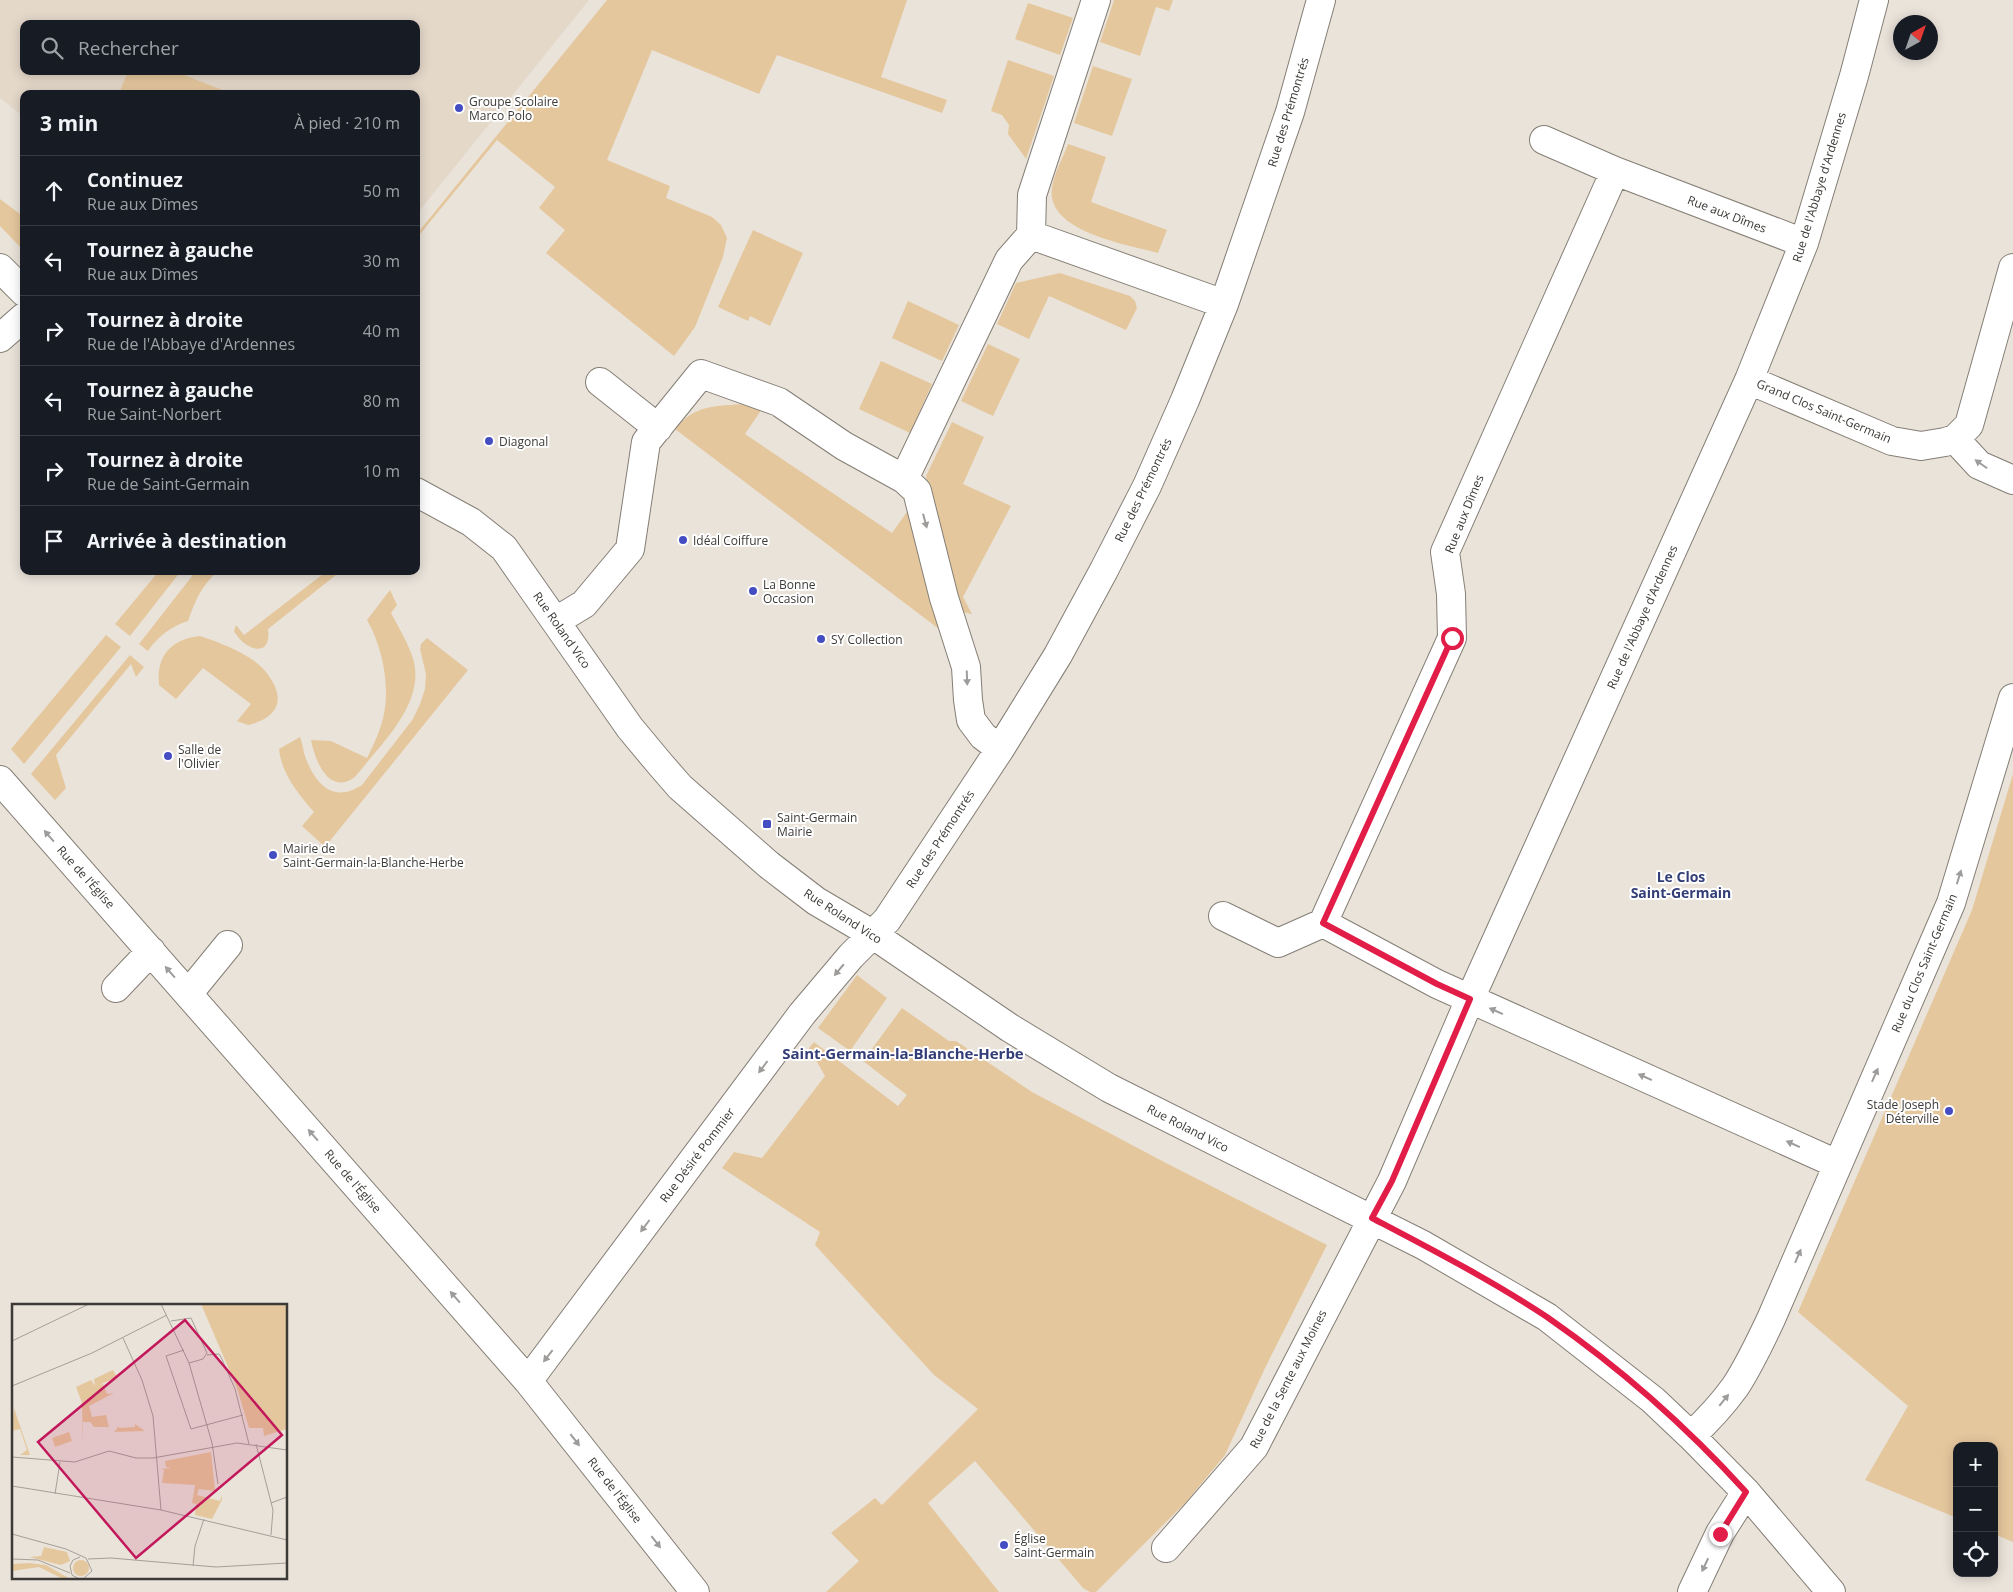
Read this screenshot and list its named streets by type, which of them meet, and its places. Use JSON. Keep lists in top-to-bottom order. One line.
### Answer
{"streets":{"street":["Rue des Prémontrés","Rue de l'Abbaye d'Ardennes","Rue aux Dîmes","Grand Clos Saint-Germain","Rue Roland Vico","Rue de l'Église","Rue du Clos Saint-Germain","Rue Désiré Pommier","Rue de la Sente aux Moines"]},"crossings":[["Rue des Prémontrés","Rue Roland Vico"],["Rue des Prémontrés","Rue Désiré Pommier"],["Rue de l'Abbaye d'Ardennes","Rue aux Dîmes"],["Rue de l'Abbaye d'Ardennes","Grand Clos Saint-Germain"],["Rue de l'Abbaye d'Ardennes","Rue Roland Vico"],["Rue de l'Abbaye d'Ardennes","Rue de la Sente aux Moines"],["Rue Roland Vico","Rue du Clos Saint-Germain"],["Rue Roland Vico","Rue Désiré Pommier"],["Rue Roland Vico","Rue de la Sente aux Moines"],["Rue de l'Église","Rue Désiré Pommier"]],"one_way":["Rue du Clos Saint-Germain","Rue Désiré Pommier"],"districts":["Le Clos Saint-Germain","Saint-Germain-la-Blanche-Herbe"],"places":{"other":["Groupe Scolaire Marco Polo","Diagonal","Idéal Coiffure","La Bonne Occasion","SY Collection","Salle de l'Olivier","Mairie de Saint-Germain-la-Blanche-Herbe","Stade Joseph Déterville","Église Saint-Germain"],"transit":["Saint-Germain Mairie"]},"north":"top right","page":{"search":"Rechercher","heading":["3 min","À pied · 210 m"],"list":[["Continuez","Rue aux Dîmes","50 m"],["Tournez à gauche","Rue aux Dîmes","30 m"],["Tournez à droite","Rue de l'Abbaye d'Ardennes","40 m"],["Tournez à gauche","Rue Saint-Norbert","80 m"],["Tournez à droite","Rue de Saint-Germain","10 m"],"Arrivée à destination"],"map_buttons":["+","−"]}}
